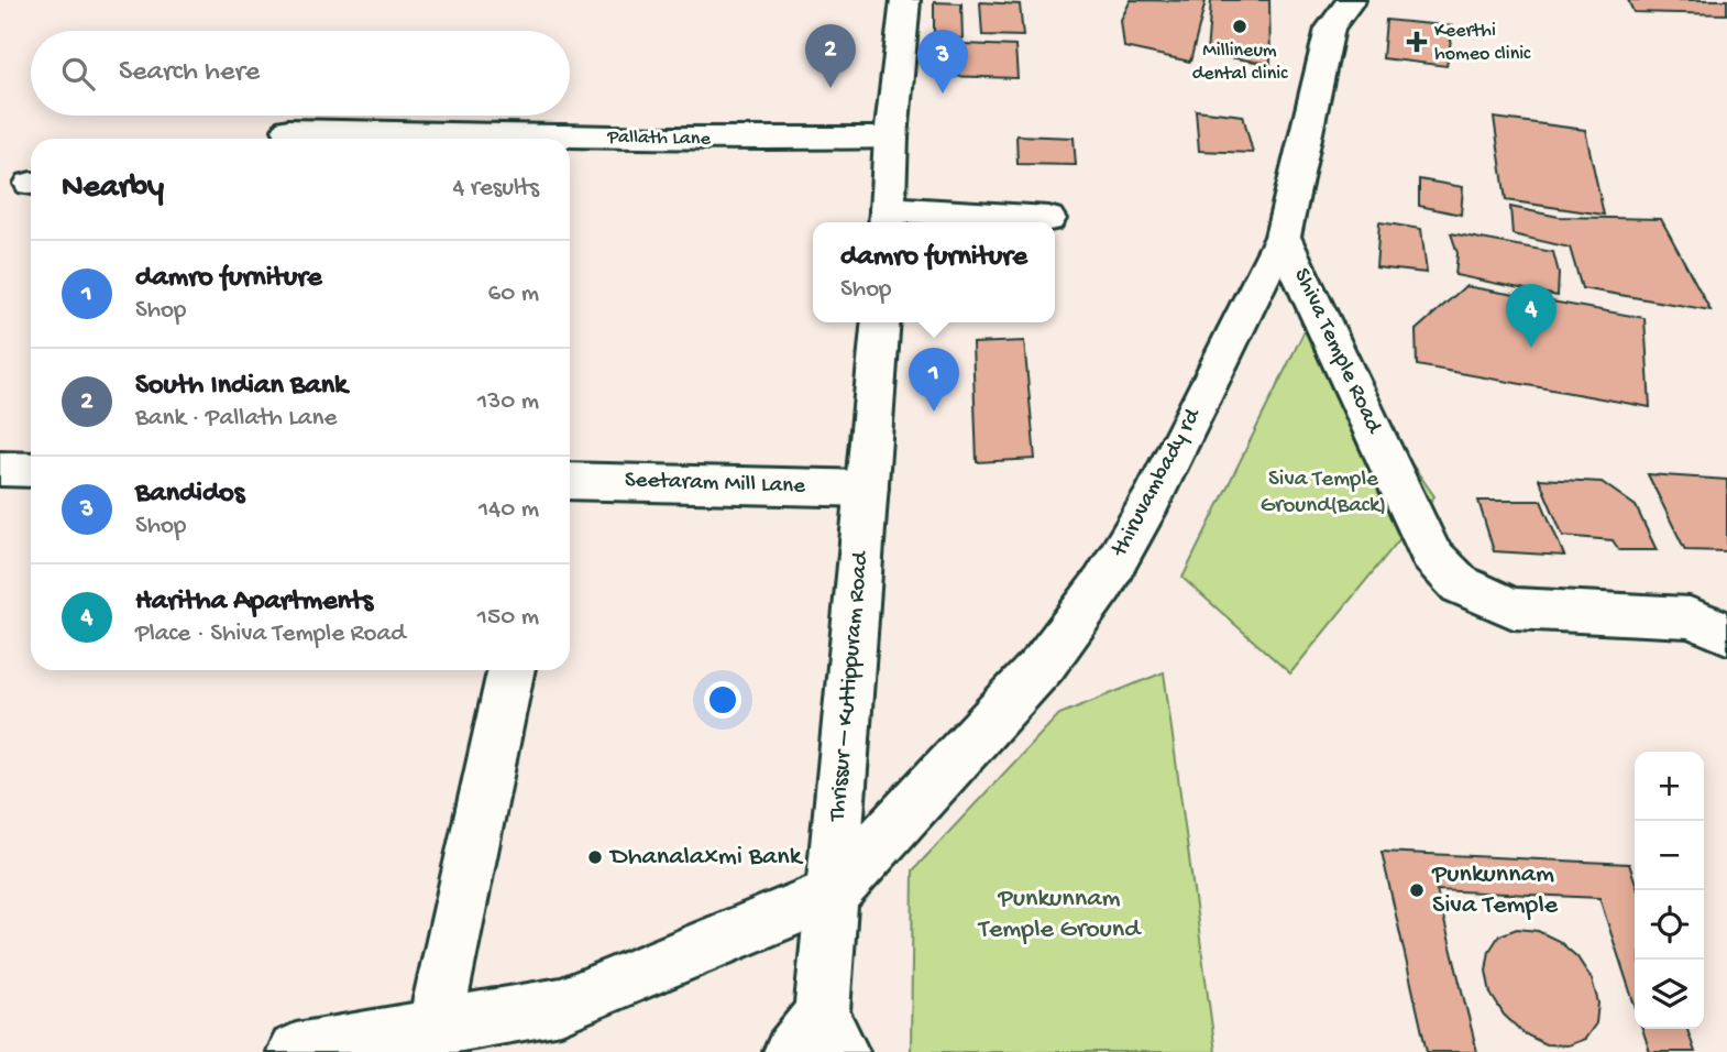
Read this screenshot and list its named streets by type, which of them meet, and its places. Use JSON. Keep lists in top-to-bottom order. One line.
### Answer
{"streets":{"street":["Pallath Lane","Shiva Temple Road","thiruvambady rd","Seetaram Mill Lane","Thrissur – Kuttippuram Road"]},"crossings":[["Shiva Temple Road","thiruvambady rd"],["thiruvambady rd","Thrissur – Kuttippuram Road"],["Seetaram Mill Lane","Thrissur – Kuttippuram Road"]],"parks":["Siva Temple Ground(Back)","Punkunnam Temple Ground"],"places":{"other":["Millineum dental clinic","Dhanalaxmi Bank","Punkunnam Siva Temple"],"health":["Keerthi homeo clinic"]},"page":{"pins":["2","3","4","1"],"search":"Search here","heading":["Nearby","4 results"],"popup":["damro furniture","Shop"],"list":[{"mark":"1","name":"damro furniture","note":"Shop","value":"60 m"},{"mark":"2","name":"South Indian Bank","note":"Bank · Pallath Lane","value":"130 m"},{"mark":"3","name":"Bandidos","note":"Shop","value":"140 m"},{"mark":"4","name":"Haritha Apartments","note":"Place · Shiva Temple Road","value":"150 m"}],"map_buttons":["+","−"]}}
